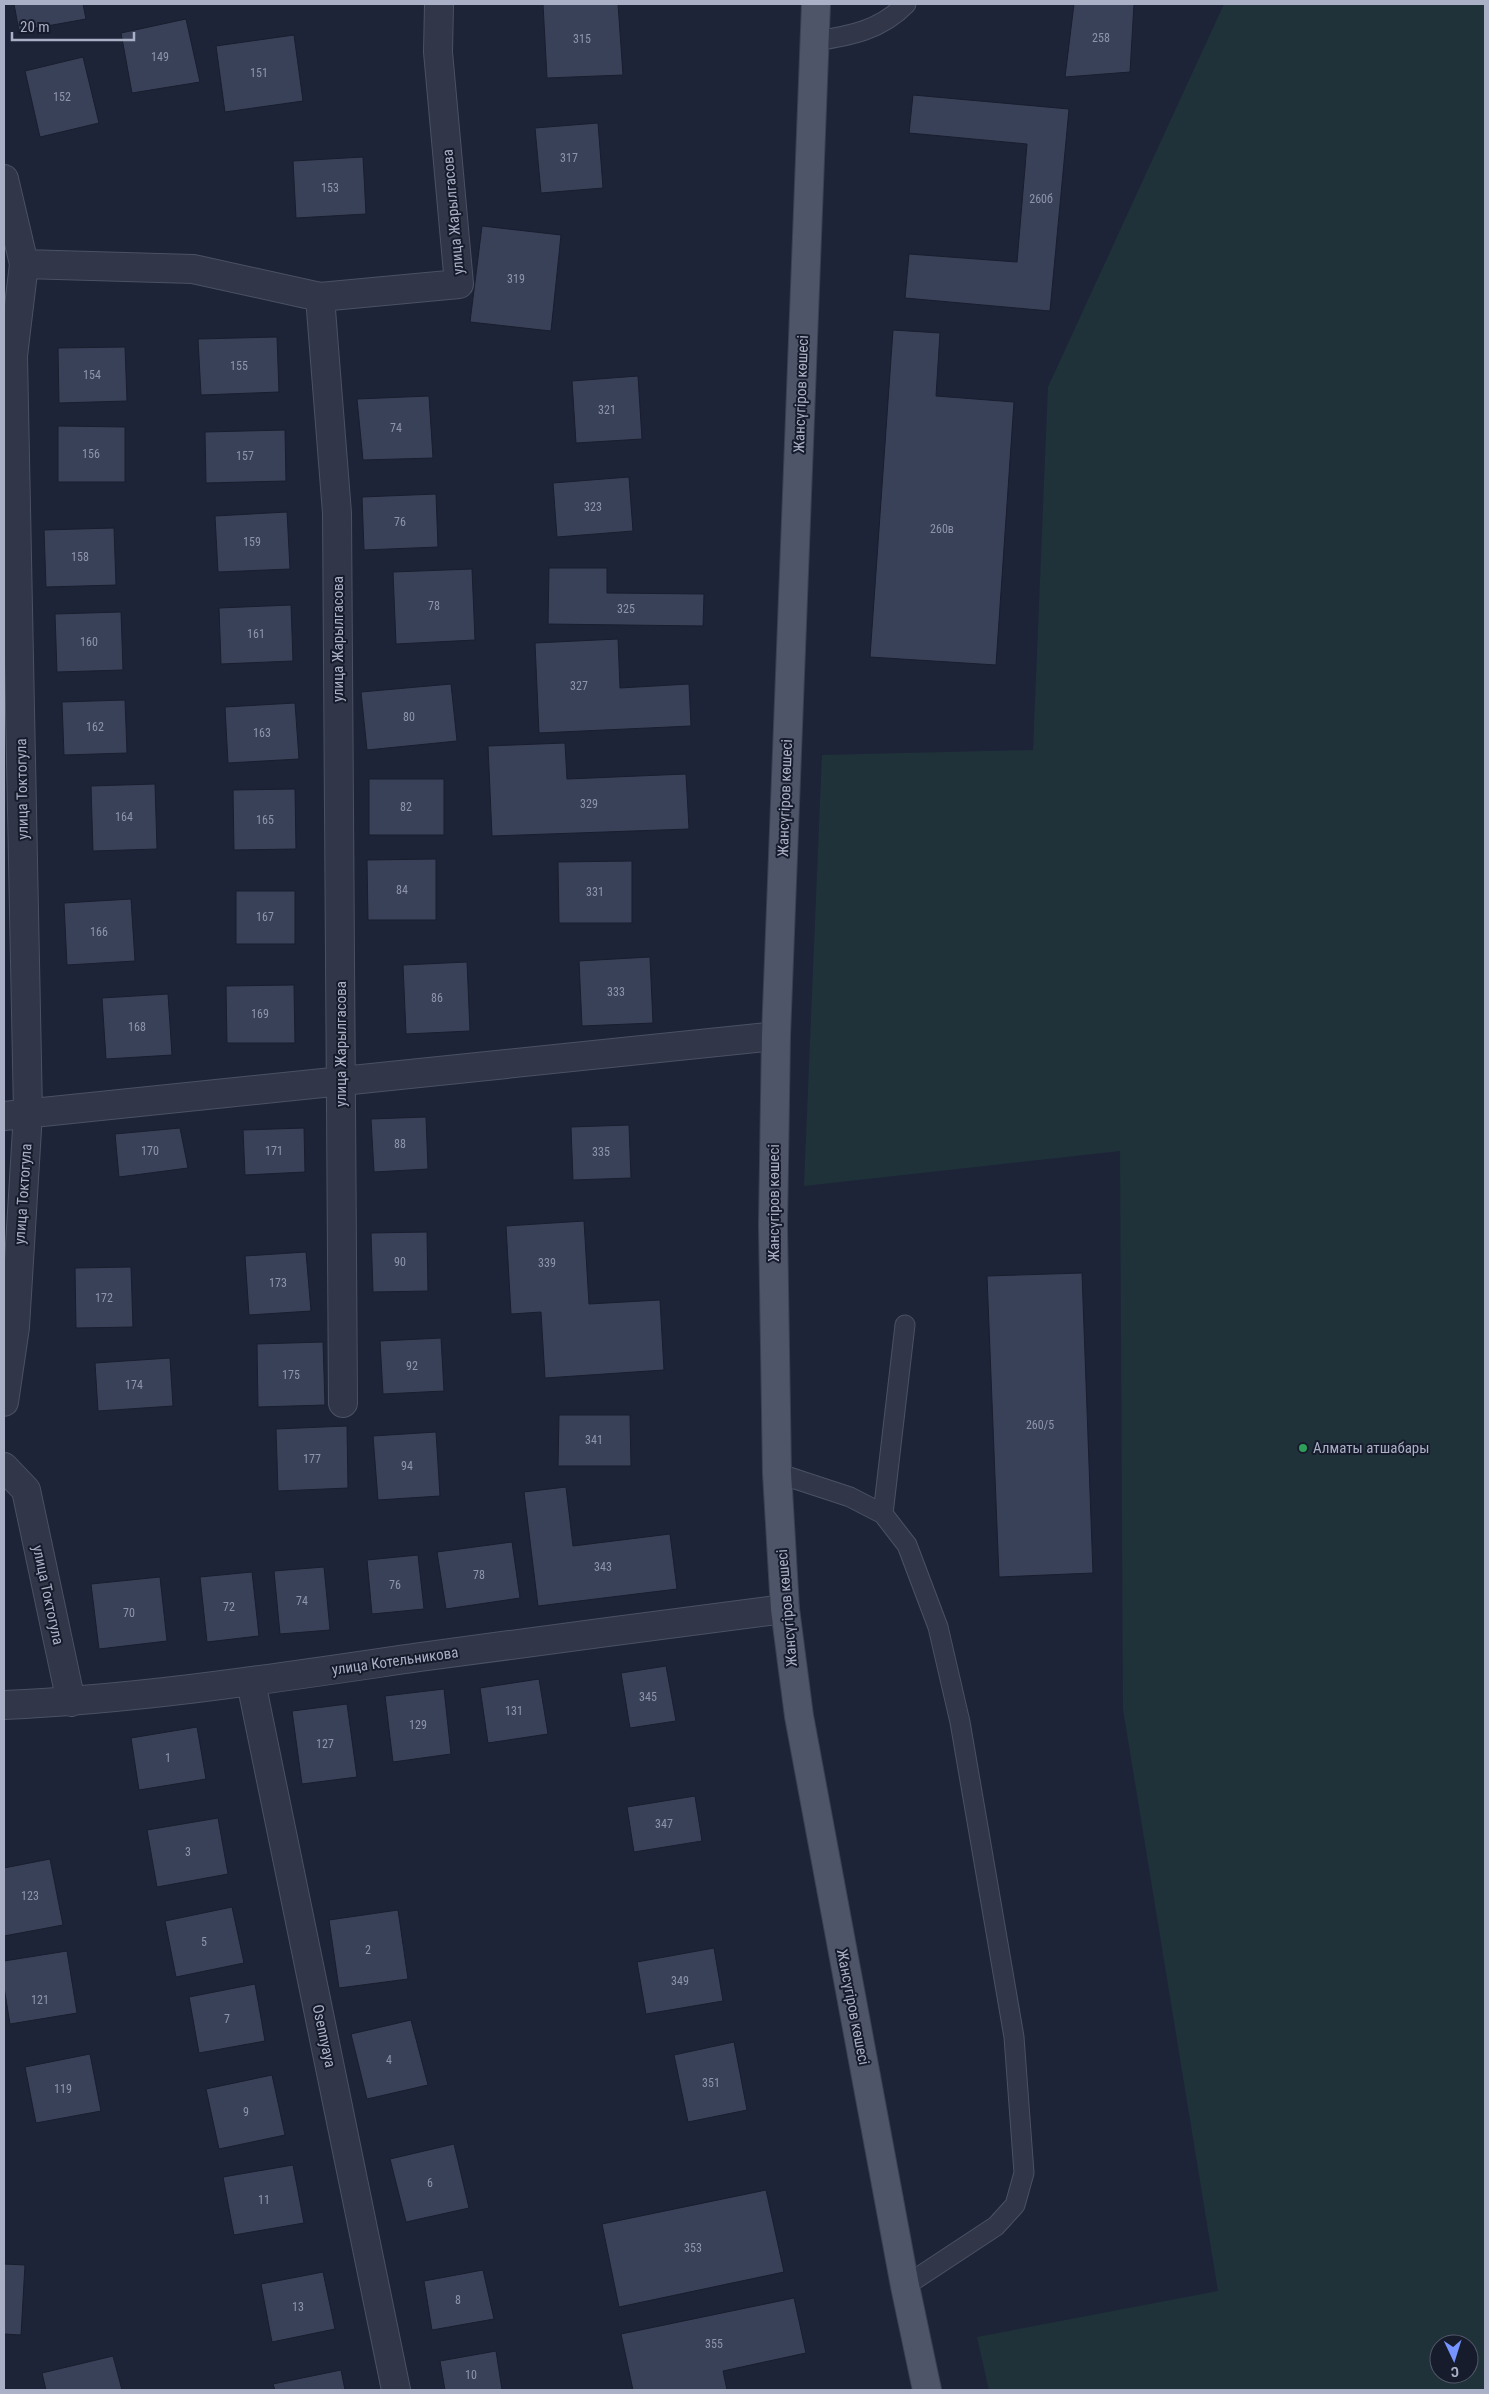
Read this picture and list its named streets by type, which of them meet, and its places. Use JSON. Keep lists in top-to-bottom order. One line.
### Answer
{"streets":{"main road":["Жансүгіров көшесі"],"street":["улица Жарылгасова","улица Токтогула","улица Котельникова","Osennyaya"]},"crossings":[["Жансүгіров көшесі","улица Котельникова"],["улица Токтогула","улица Котельникова"],["улица Котельникова","Osennyaya"]],"places":["Алматы атшабары"],"house_numbers":["258","315","149","151","152","317","153","260б","319","155","154","321","74","156","157","323","76","260в","159","158","78","325","161","160","327","80","162","163","329","82","164","165","84","331","167","166","333","86","169","168","88","170","171","335","90","339","173","172","92","175","174","260/5","341","177","94","343","78","76","74","72","70","345","131","129","127","1","347","3","123","5","2","349","121","7","4","351","119","9","6","11","353","8","13","355","10"],"scale_bar":"20 m","north":"bottom"}
